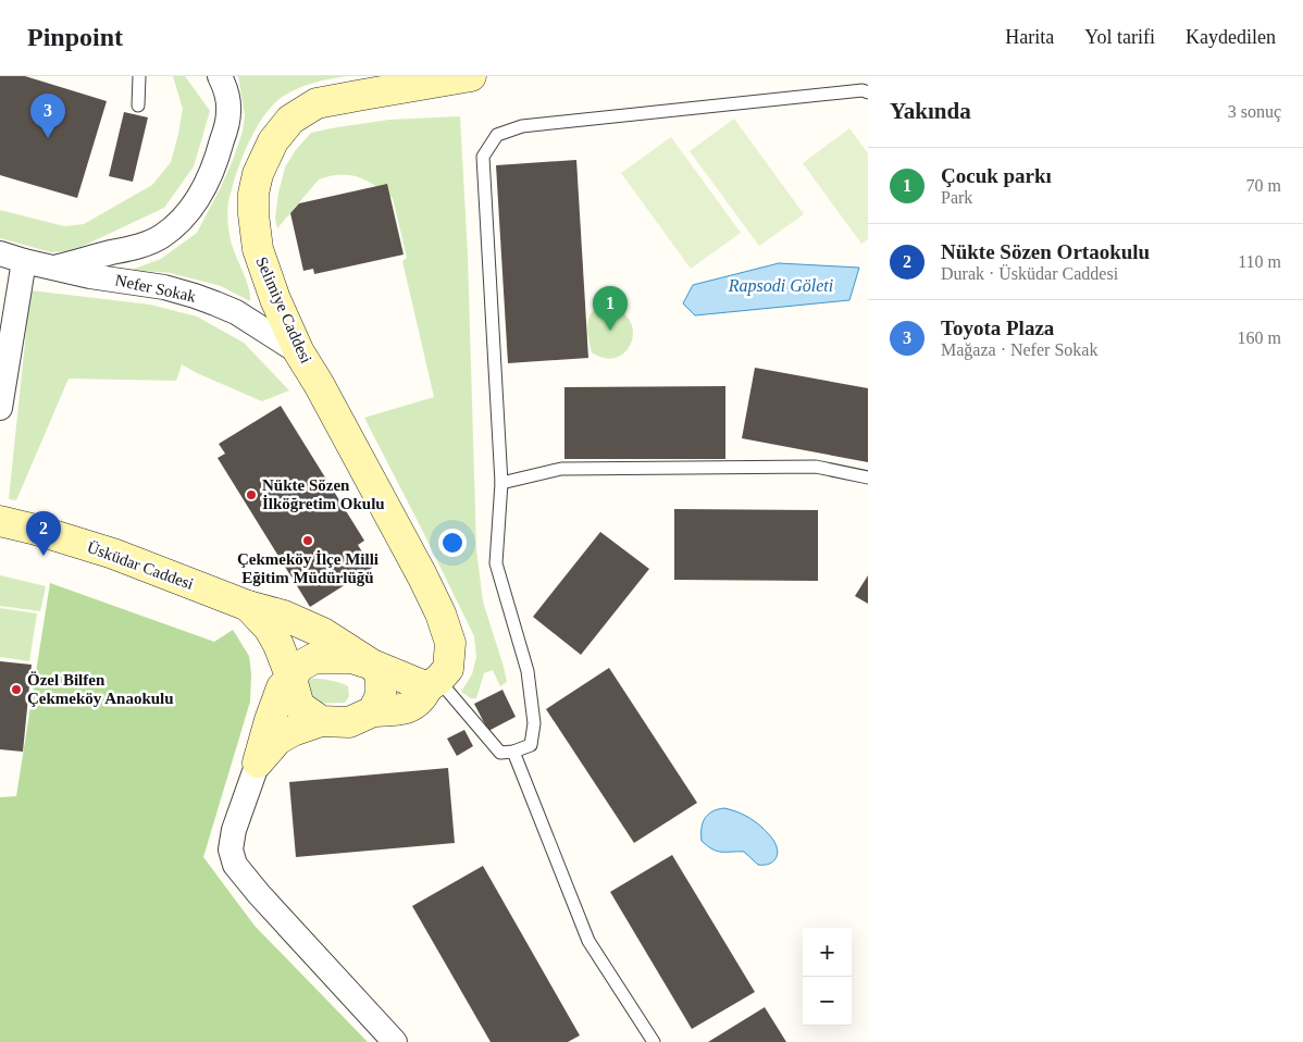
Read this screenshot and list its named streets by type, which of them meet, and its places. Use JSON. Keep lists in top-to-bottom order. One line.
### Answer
{"streets":{"street":["Nefer Sokak","Selimiye Caddesi","Üsküdar Caddesi"]},"crossings":[["Nefer Sokak","Selimiye Caddesi"],["Selimiye Caddesi","Üsküdar Caddesi"]],"water":["Rapsodi Göleti"],"places":["Nükte Sözen İlköğretim Okulu","Çekmeköy İlçe Milli Eğitim Müdürlüğü","Özel Bilfen Çekmeköy Anaokulu"],"page":{"header":"Pinpoint","nav":["Harita","Yol tarifi","Kaydedilen"],"heading":["Yakında","3 sonuç"],"pins":["3","1","2"],"list":[{"mark":"1","name":"Çocuk parkı","note":"Park","value":"70 m"},{"mark":"2","name":"Nükte Sözen Ortaokulu","note":"Durak · Üsküdar Caddesi","value":"110 m"},{"mark":"3","name":"Toyota Plaza","note":"Mağaza · Nefer Sokak","value":"160 m"}],"map_buttons":["+","−"]}}
